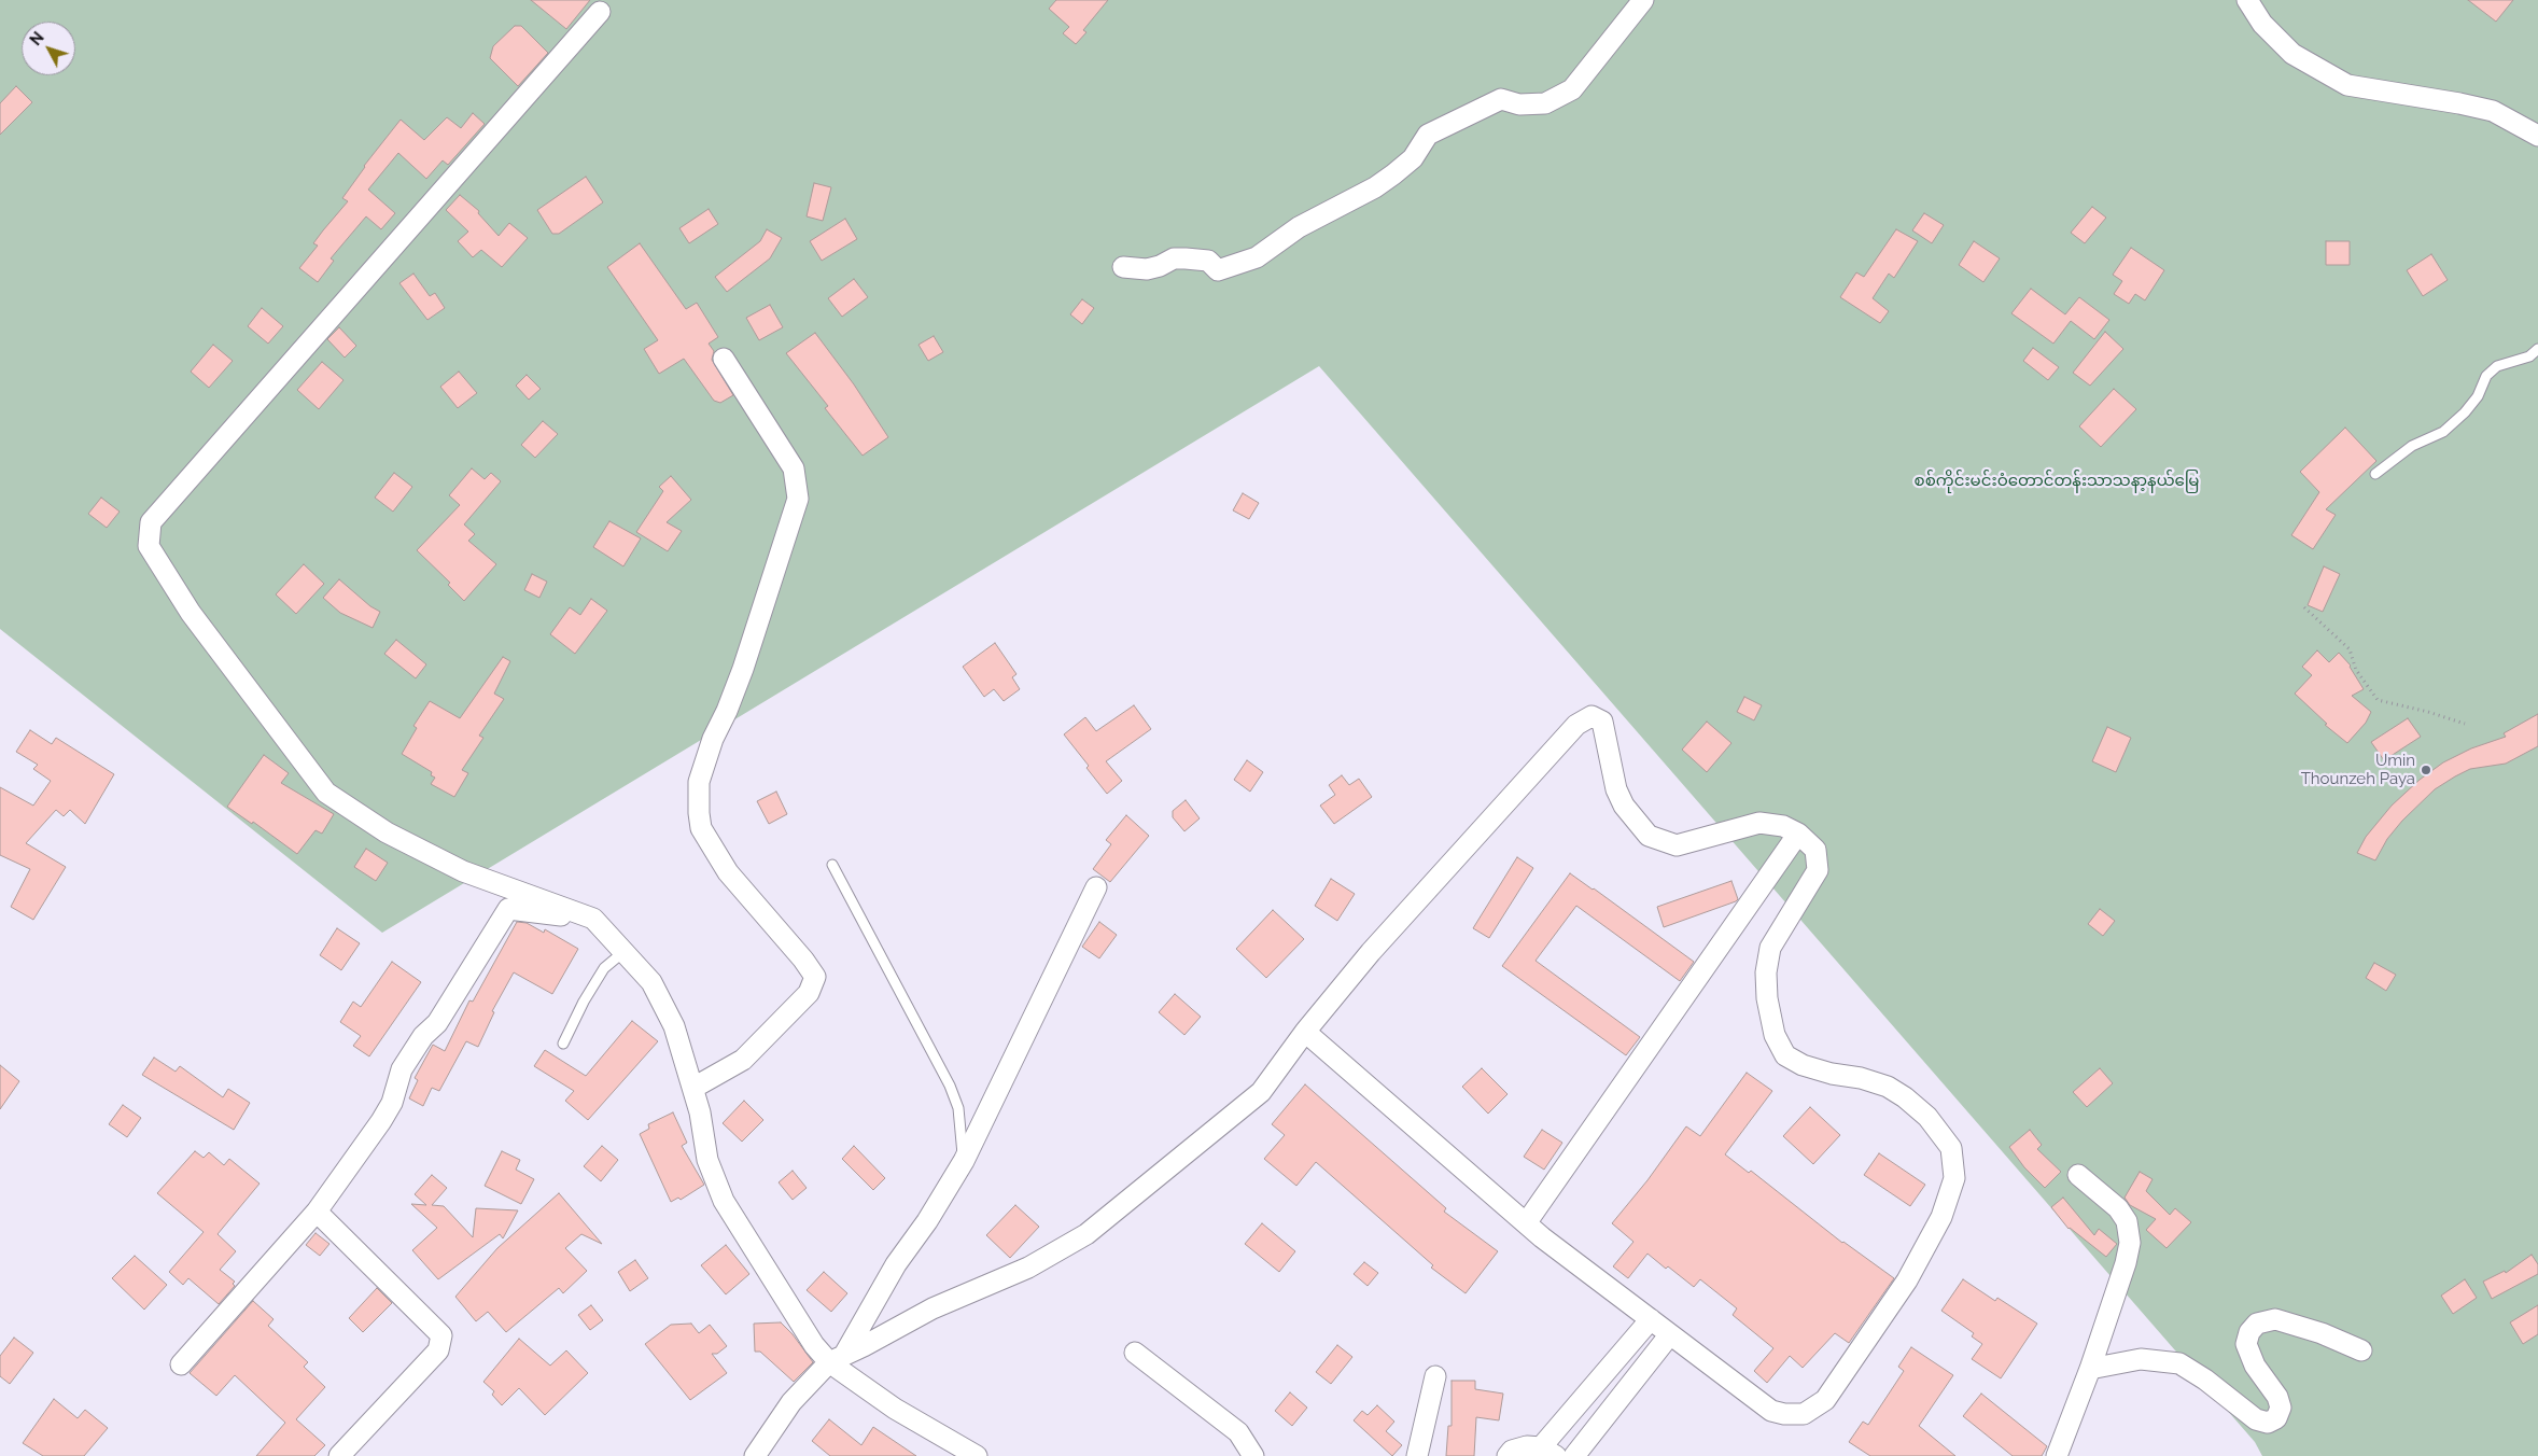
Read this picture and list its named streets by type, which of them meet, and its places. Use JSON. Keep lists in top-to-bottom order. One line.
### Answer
{"parks":["စစ်ကိုင်းမင်းဝံတောင်တန်းသာသနာ့နယ်မြေ"],"places":["Umin Thounzeh Paya"],"north":"top left"}
